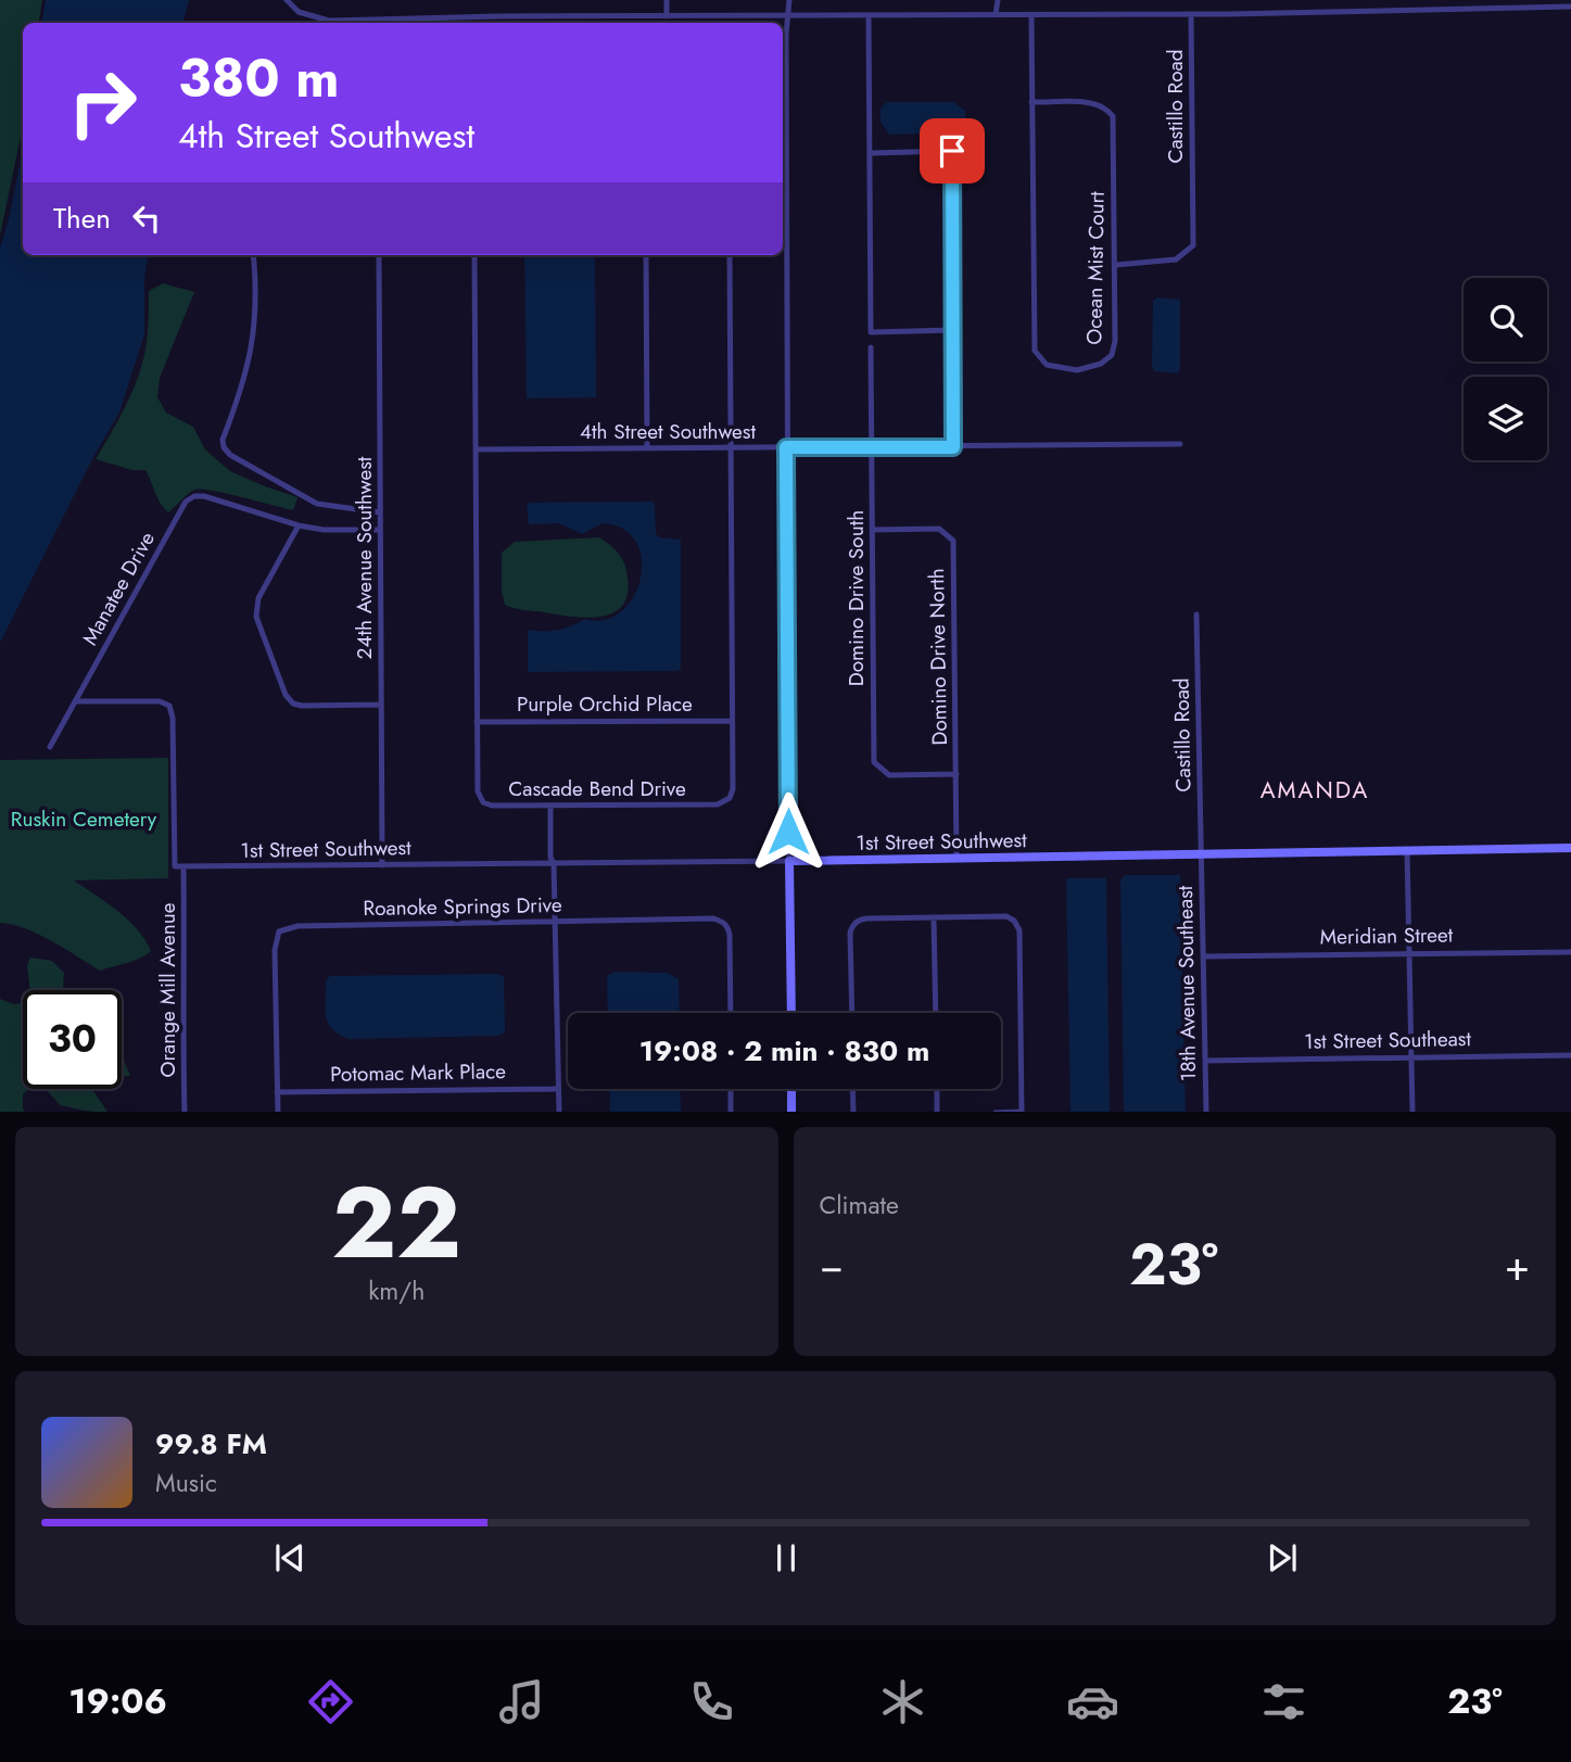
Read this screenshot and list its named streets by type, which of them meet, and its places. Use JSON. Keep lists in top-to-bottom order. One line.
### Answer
{"streets":{"street":["Castillo Road","Ocean Mist Court","4th Street Southwest","24th Avenue Southwest","Manatee Drive","Domino Drive South","Domino Drive North","Purple Orchid Place","Cascade Bend Drive","1st Street Southwest","Roanoke Springs Drive","Meridian Street","18th Avenue Southeast","Orange Mill Avenue","1st Street Southeast","Potomac Mark Place"]},"crossings":[["Castillo Road","Ocean Mist Court"],["Castillo Road","1st Street Southwest"],["Castillo Road","18th Avenue Southeast"],["4th Street Southwest","Domino Drive South"],["4th Street Southwest","Cascade Bend Drive"],["24th Avenue Southwest","1st Street Southwest"],["Manatee Drive","1st Street Southwest"],["Domino Drive South","Domino Drive North"],["Domino Drive North","1st Street Southwest"],["Purple Orchid Place","Cascade Bend Drive"],["1st Street Southwest","18th Avenue Southeast"],["1st Street Southwest","Orange Mill Avenue"],["Roanoke Springs Drive","Potomac Mark Place"],["Meridian Street","18th Avenue Southeast"],["18th Avenue Southeast","1st Street Southeast"]],"districts":["AMANDA"],"parks":["Ruskin Cemetery"],"page":{"turn":["380 m","4th Street Southwest"],"then":"Then","limit":"30","trip":"19:08 · 2 min · 830 m","tile":[["22","km/h"],"Climate"],"heat":["−","23°","+"],"song":["99.8 FM","Music"],"tabs":["19:06","23°"]}}
